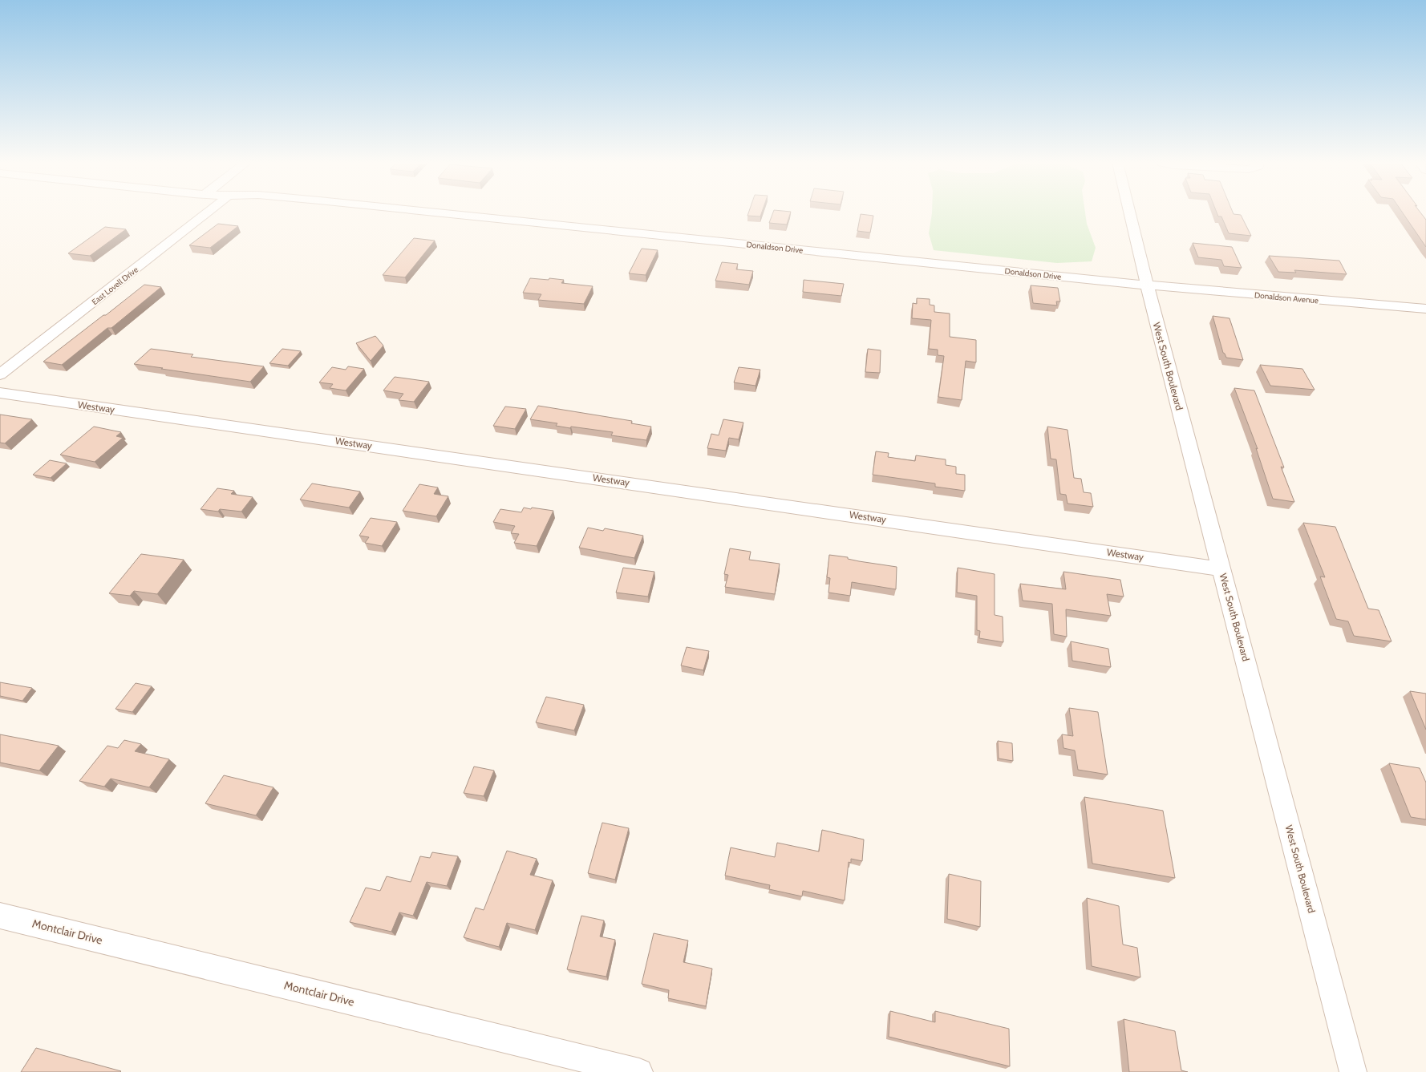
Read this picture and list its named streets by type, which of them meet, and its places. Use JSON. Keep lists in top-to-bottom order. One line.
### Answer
{"streets":{"street":["Donaldson Drive","East Lovell Drive","Donaldson Avenue","West South Boulevard","Westway","Montclair Drive"]},"crossings":[["Donaldson Drive","Donaldson Avenue"],["Donaldson Drive","West South Boulevard"],["Donaldson Avenue","West South Boulevard"],["West South Boulevard","Westway"]]}
